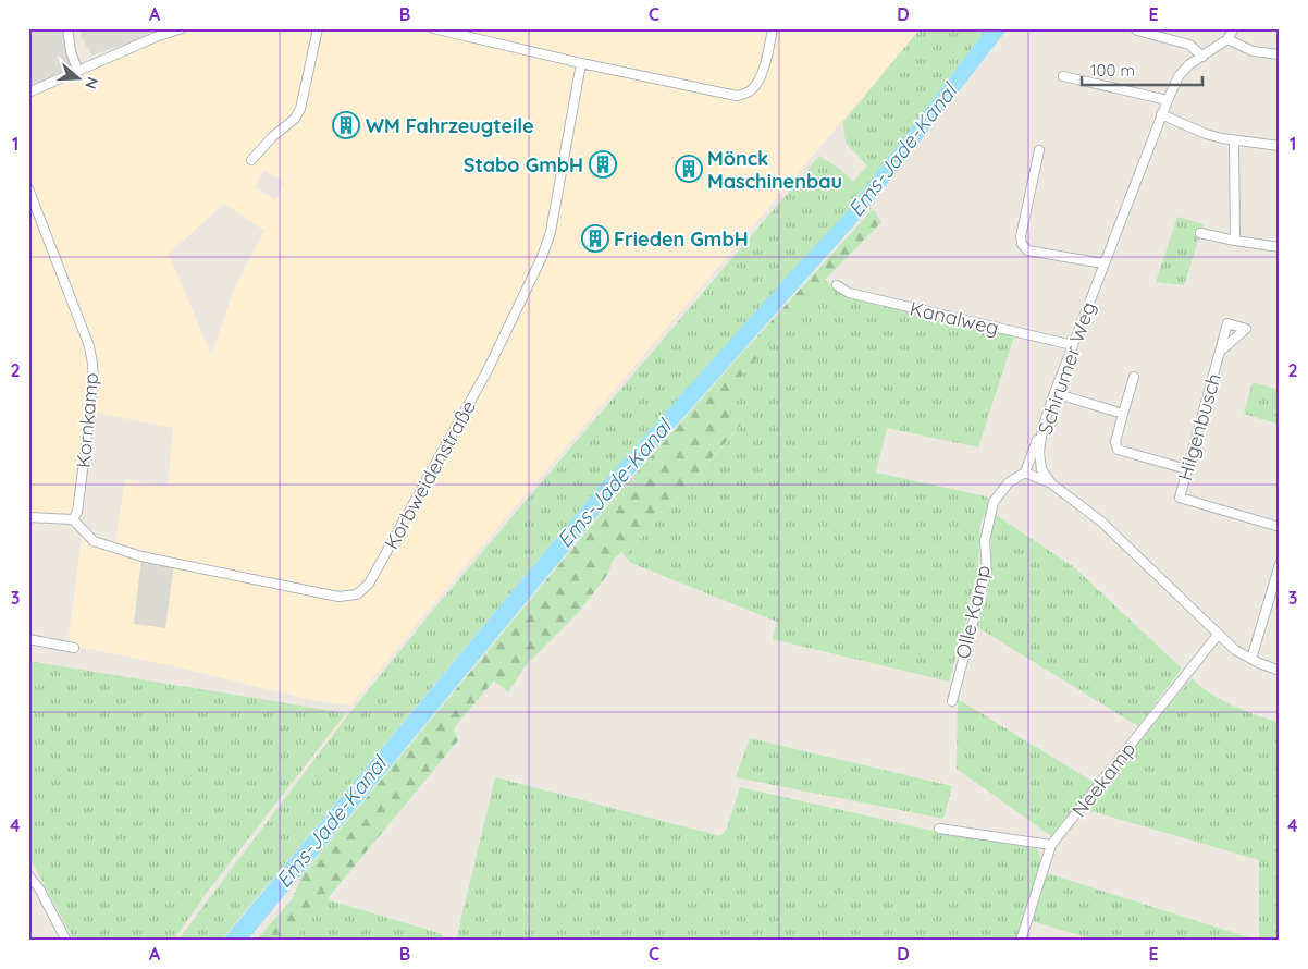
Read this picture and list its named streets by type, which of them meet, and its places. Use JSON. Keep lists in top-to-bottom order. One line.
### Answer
{"streets":{"street":["Kanalweg","Schirumer Weg","Kornkamp","Hilgenbusch","Korbweidenstraße","Olle Kamp","Neekamp"]},"crossings":[["Kanalweg","Schirumer Weg"],["Schirumer Weg","Neekamp"],["Kornkamp","Korbweidenstraße"]],"water":["Ems-Jade-Kanal"],"places":{"building":["WM Fahrzeugteile","Stabo GmbH","Mönck Maschinenbau","Frieden GmbH"]},"scale_bar":"100 m","north":"right","grid":{"columns":["A","B","C","D","E"],"rows":["1","2","3","4"]}}
